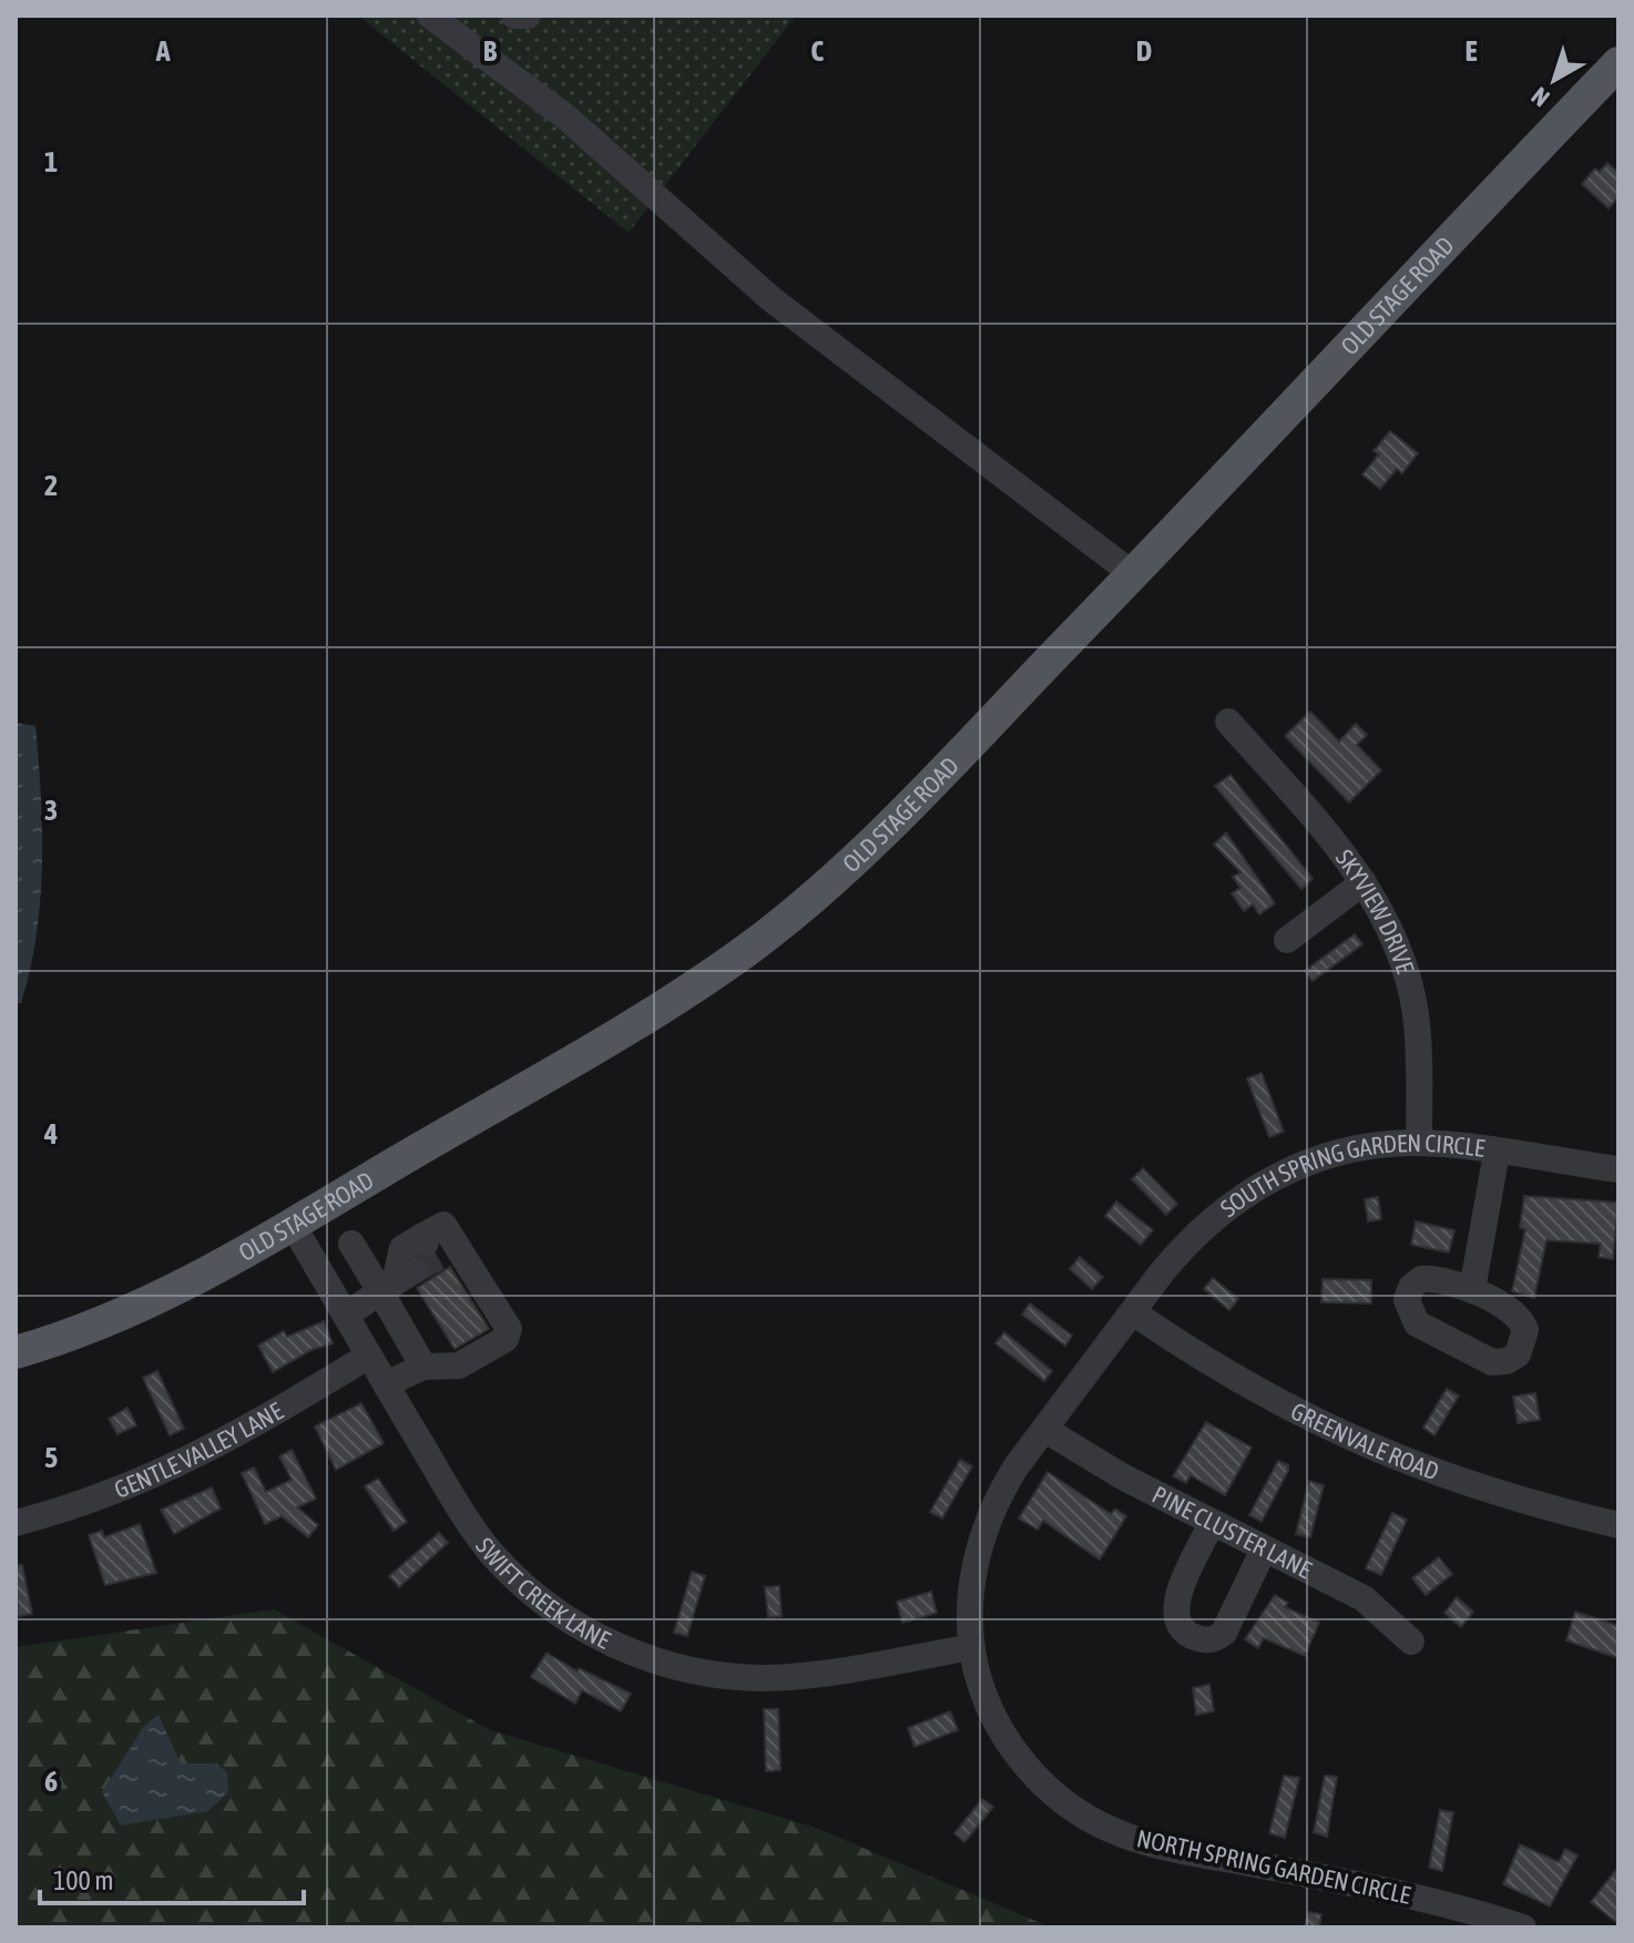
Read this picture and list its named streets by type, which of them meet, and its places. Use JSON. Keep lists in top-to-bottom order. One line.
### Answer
{"streets":{"main road":["OLD STAGE ROAD"],"street":["SKYVIEW DRIVE","SOUTH SPRING GARDEN CIRCLE","GREENVALE ROAD","GENTLE VALLEY LANE","PINE CLUSTER LANE","SWIFT CREEK LANE","NORTH SPRING GARDEN CIRCLE"]},"crossings":[["OLD STAGE ROAD","SWIFT CREEK LANE"],["SKYVIEW DRIVE","SOUTH SPRING GARDEN CIRCLE"],["SOUTH SPRING GARDEN CIRCLE","GREENVALE ROAD"],["SOUTH SPRING GARDEN CIRCLE","NORTH SPRING GARDEN CIRCLE"],["GREENVALE ROAD","NORTH SPRING GARDEN CIRCLE"],["GENTLE VALLEY LANE","SWIFT CREEK LANE"],["PINE CLUSTER LANE","NORTH SPRING GARDEN CIRCLE"],["SWIFT CREEK LANE","NORTH SPRING GARDEN CIRCLE"]],"scale_bar":"100 m","north":"bottom left","grid":{"columns":["A","B","C","D","E"],"rows":["1","2","3","4","5","6"]}}
